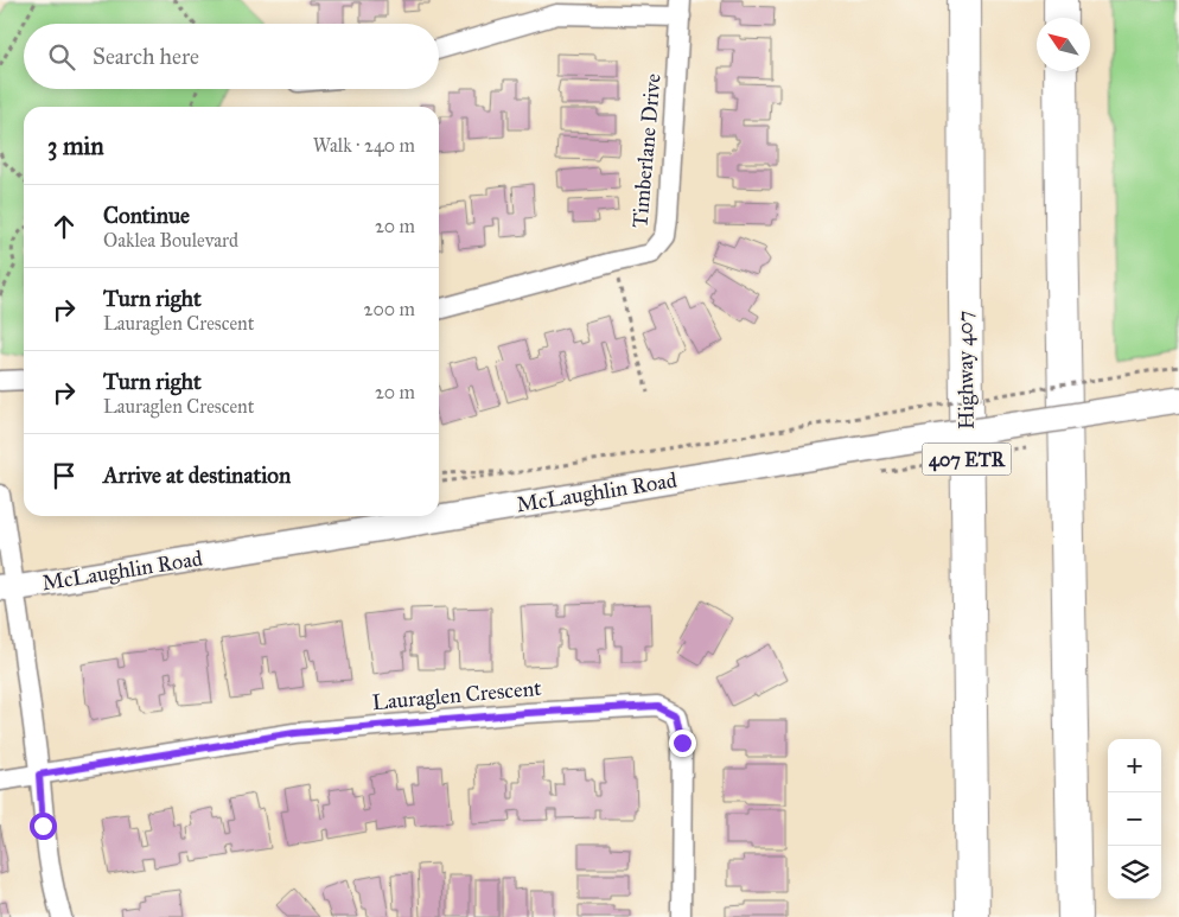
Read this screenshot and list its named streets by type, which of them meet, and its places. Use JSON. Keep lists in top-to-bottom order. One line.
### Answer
{"streets":{"highway":["Highway 407","407 ETR"],"street":["Timberlane Drive","McLaughlin Road","Lauraglen Crescent"]},"north":"top left","page":{"search":"Search here","heading":["3 min","Walk · 240 m"],"list":[["Continue","Oaklea Boulevard","20 m"],["Turn right","Lauraglen Crescent","200 m"],["Turn right","Lauraglen Crescent","20 m"],"Arrive at destination"],"map_buttons":["+","−"]}}
